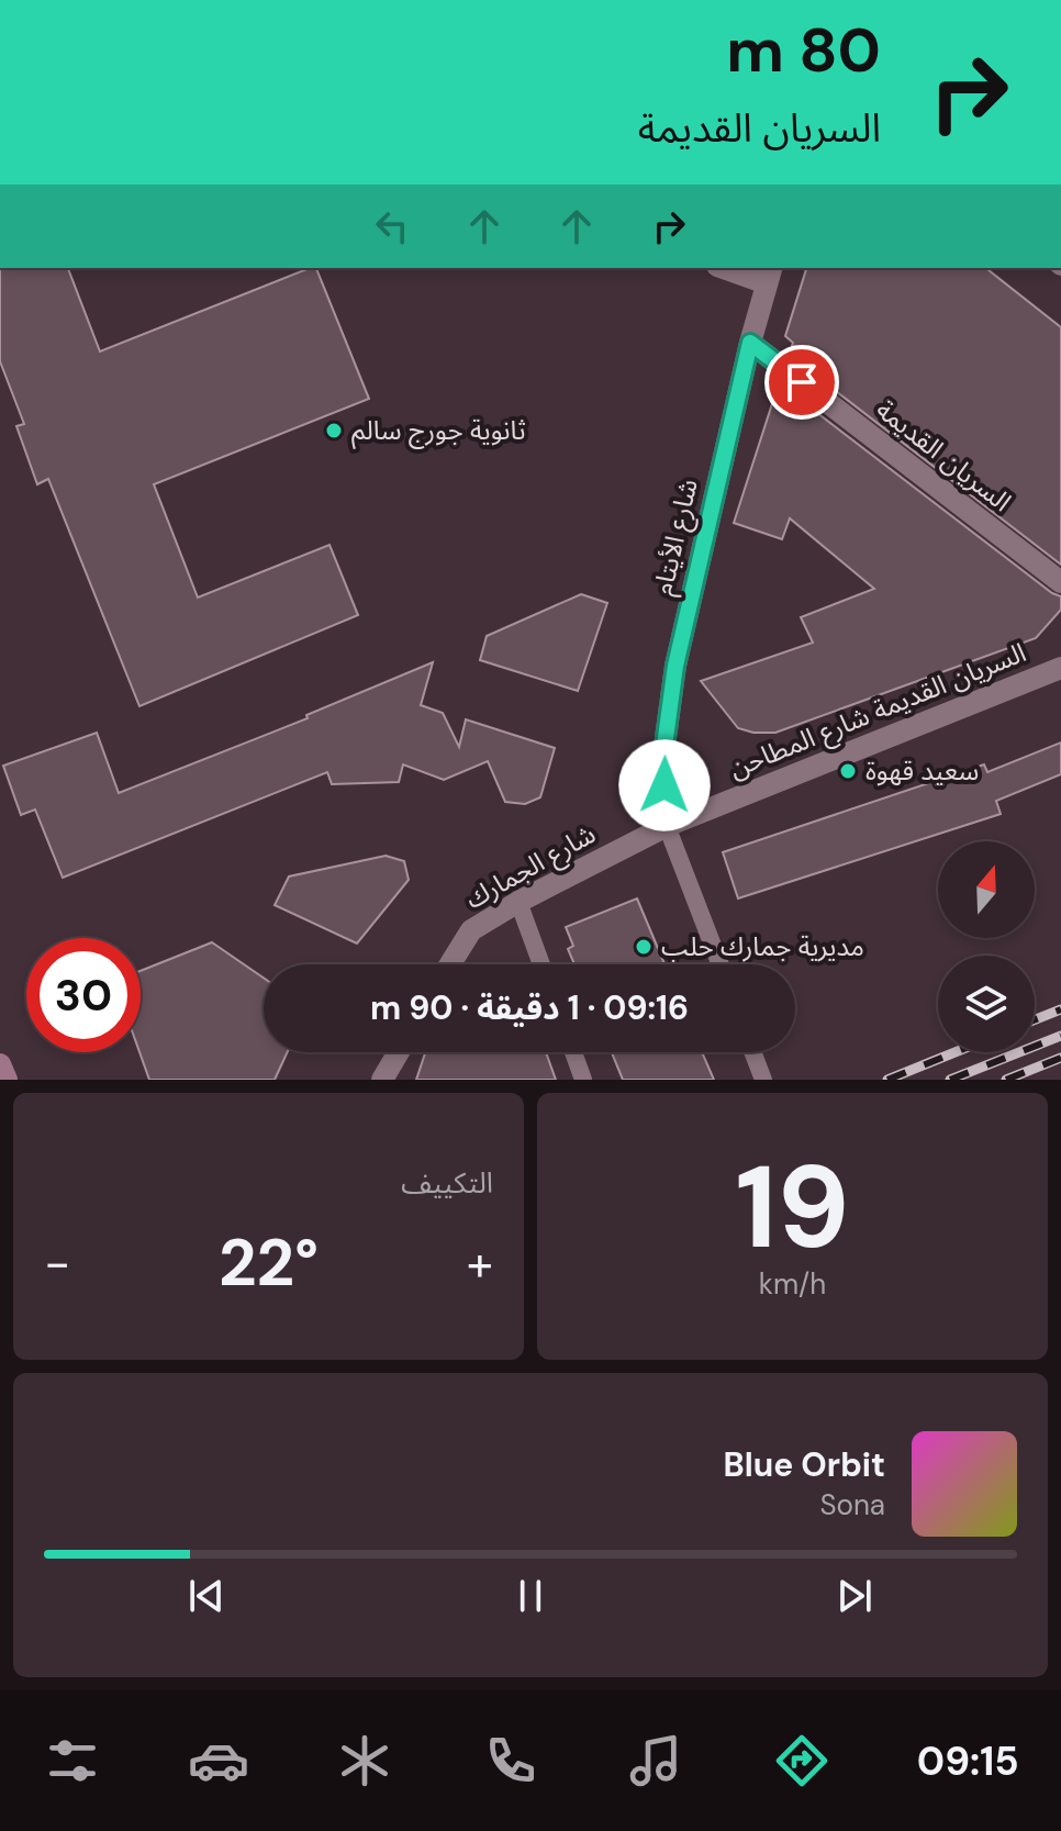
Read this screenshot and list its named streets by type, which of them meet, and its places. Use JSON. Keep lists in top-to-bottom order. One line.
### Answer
{"streets":{"street":["السريان القديمة","شارع الأيتام","السريان القديمة شارع المطاحن","شارع الجمارك"]},"crossings":[["السريان القديمة","شارع الأيتام"],["شارع الأيتام","السريان القديمة شارع المطاحن"],["شارع الأيتام","شارع الجمارك"],["السريان القديمة شارع المطاحن","شارع الجمارك"]],"places":["ثانوية جورج سالم","سعيد قهوة","مديرية جمارك حلب"],"north":"top","page":{"turn":["80 m","السريان القديمة"],"limit":"30","trip":"09:16 · 1 دقيقة · 90 m","tile":[["19","km/h"],"التكييف"],"heat":["−","22°","+"],"song":["Blue Orbit","Sona"],"tabs":"09:15"}}
